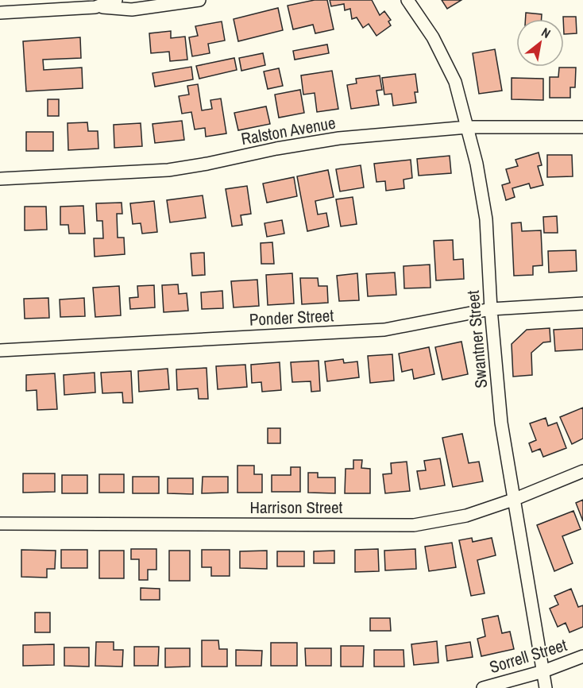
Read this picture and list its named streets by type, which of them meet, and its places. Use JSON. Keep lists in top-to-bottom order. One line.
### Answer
{"streets":{"street":["Ralston Avenue","Ponder Street","Swantner Street","Harrison Street","Sorrell Street"]},"crossings":[["Ralston Avenue","Swantner Street"],["Ponder Street","Swantner Street"],["Swantner Street","Harrison Street"],["Swantner Street","Sorrell Street"]],"north":"top right"}
